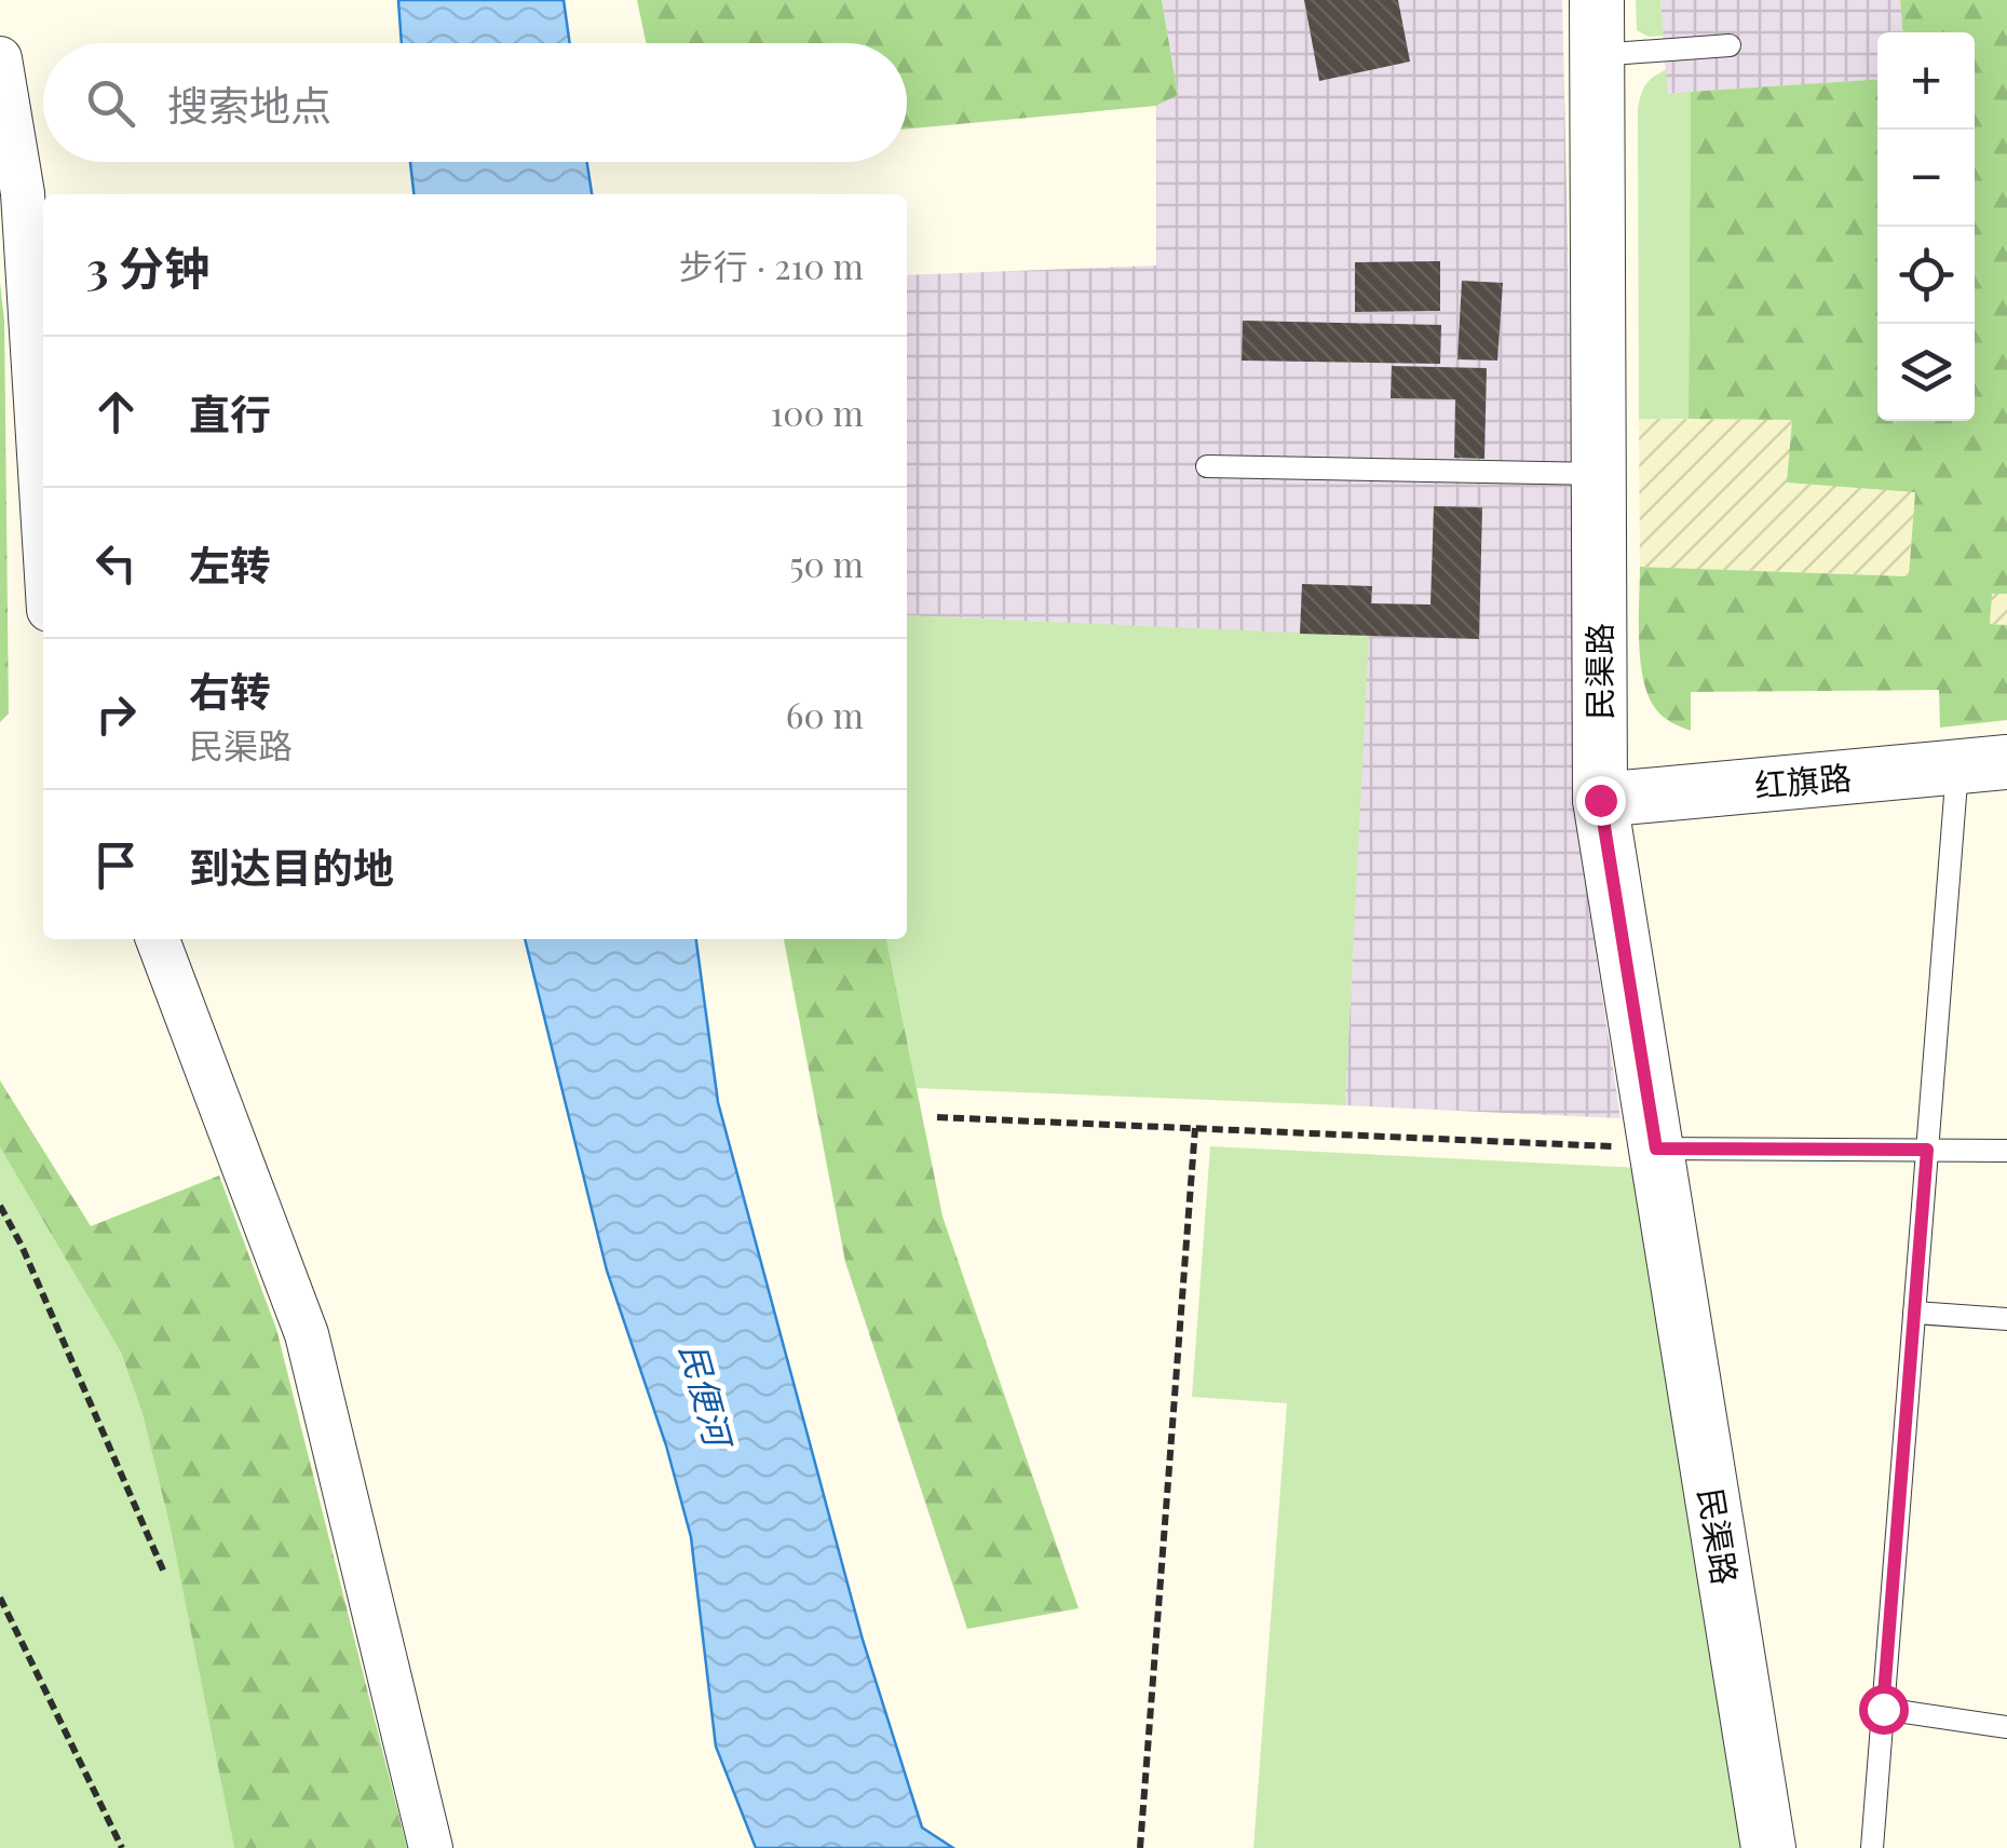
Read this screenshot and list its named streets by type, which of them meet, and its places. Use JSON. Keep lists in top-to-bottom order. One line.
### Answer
{"streets":{"street":["民渠路","红旗路"]},"crossings":[["民渠路","红旗路"]],"water":["民便河"],"page":{"map_buttons":["+","−"],"search":"搜索地点","heading":["3 分钟","步行 · 210 m"],"list":[["直行","100 m"],["左转","50 m"],["右转","民渠路","60 m"],"到达目的地"]}}
